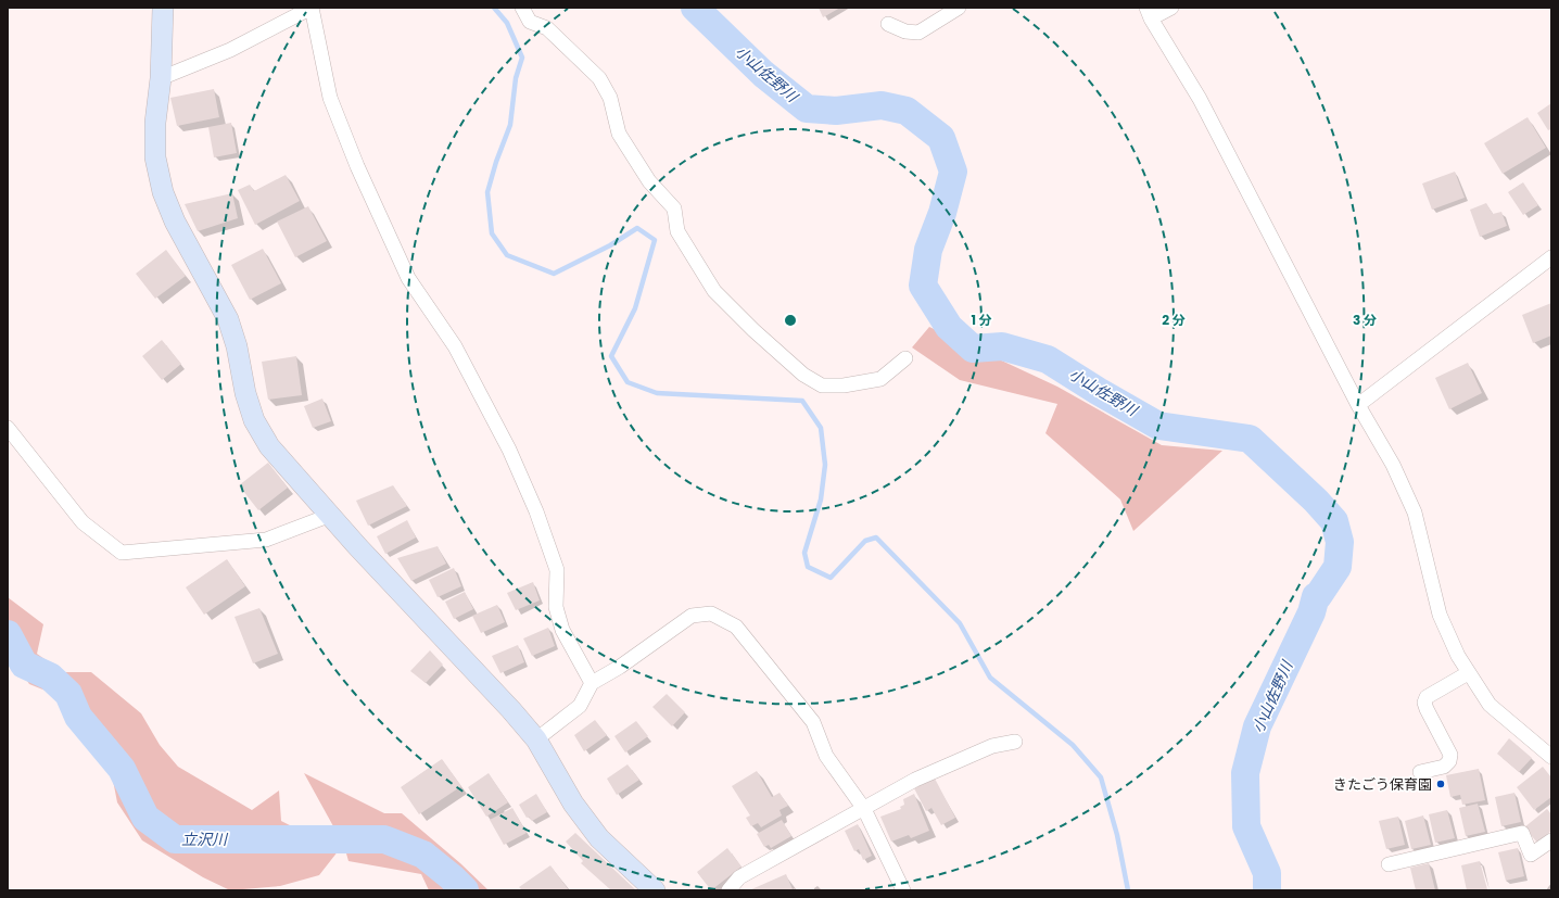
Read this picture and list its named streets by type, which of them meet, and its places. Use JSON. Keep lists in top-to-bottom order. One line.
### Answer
{"water":["小山佐野川","立沢川"],"places":["きたごう保育園"],"rings":["1 分","2 分","3 分"]}
